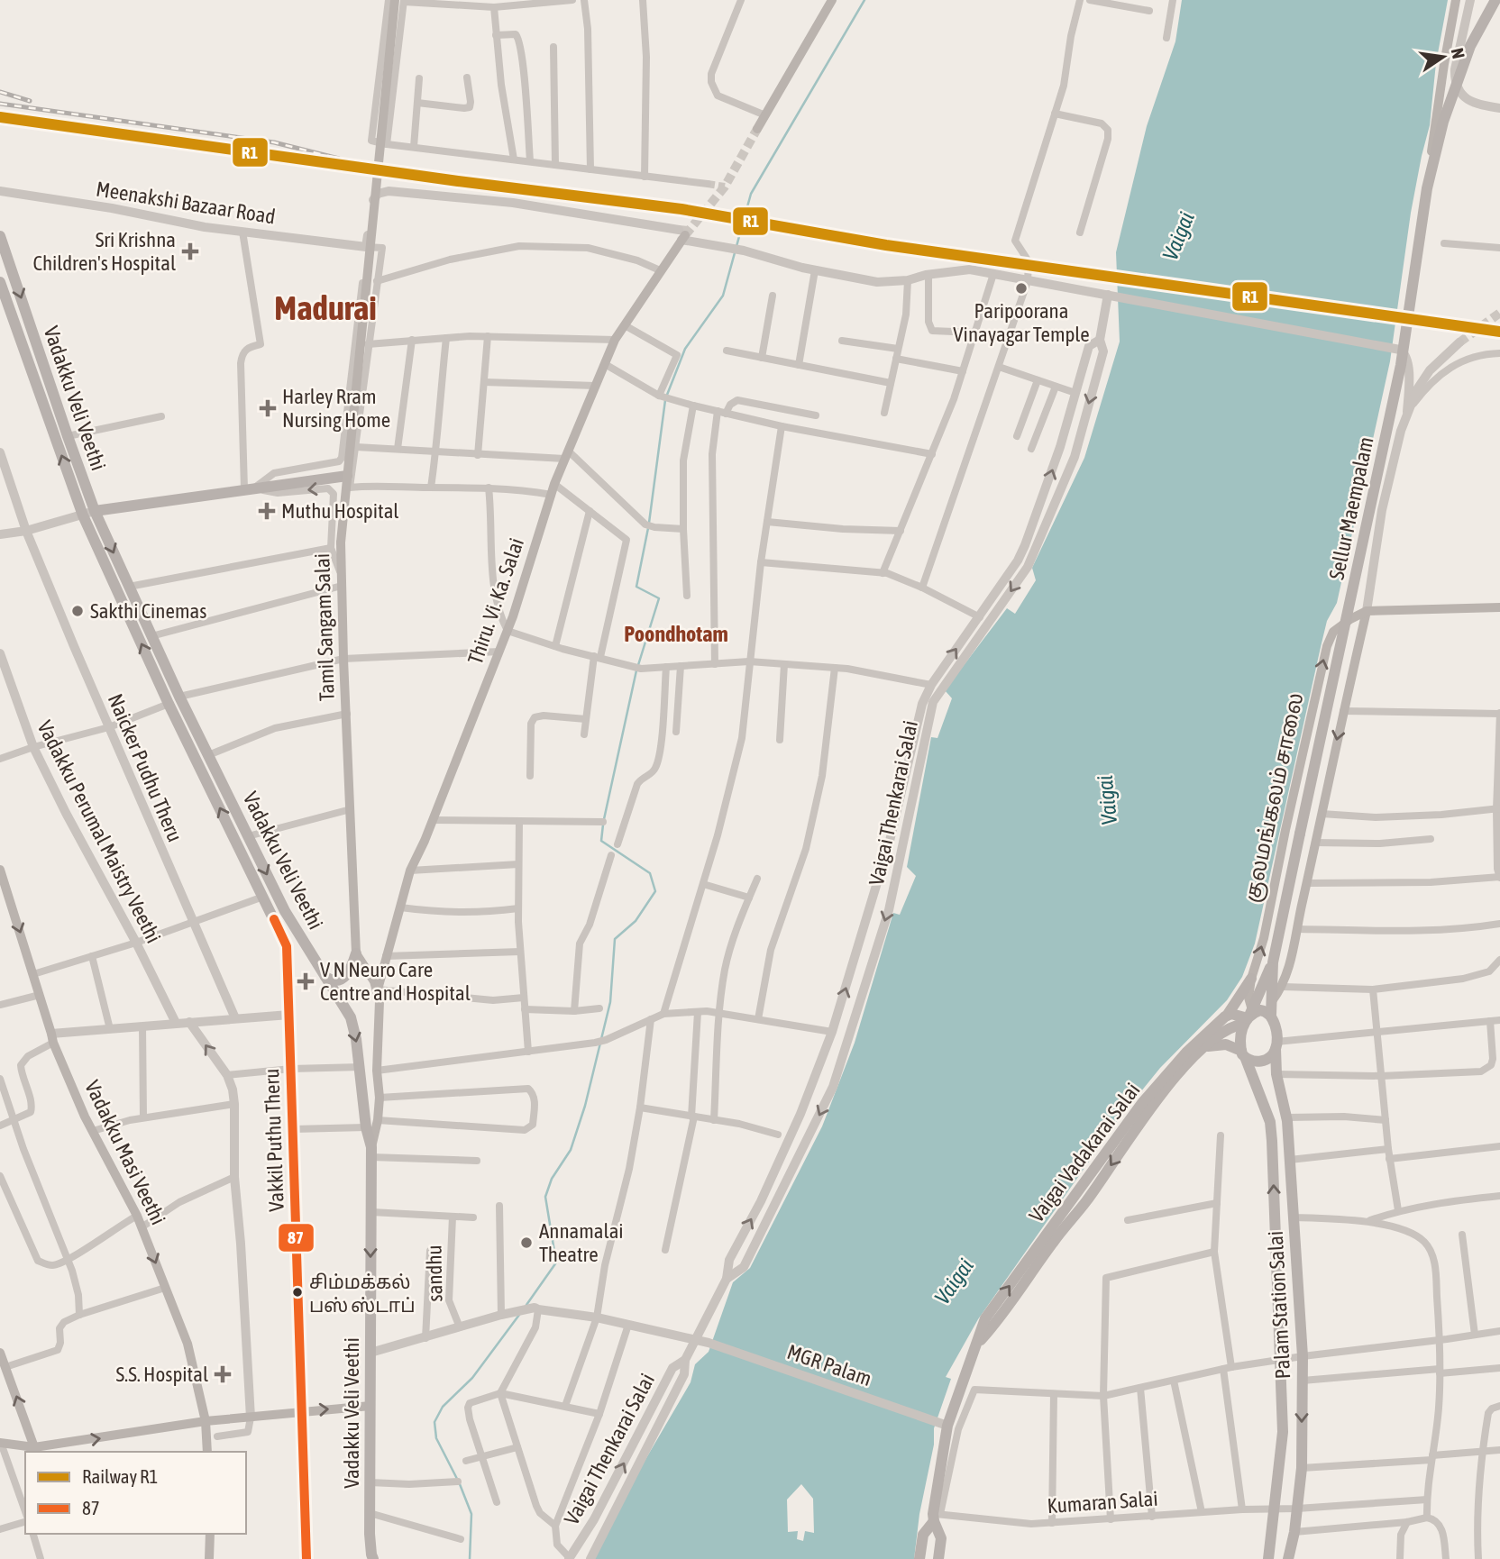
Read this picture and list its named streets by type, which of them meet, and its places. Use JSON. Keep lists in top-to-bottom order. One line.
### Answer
{"streets":{"main road":["Vadakku Veli Veethi","Sellur Maempalam","Thiru. Vi. Ka. Salai","Tamil Sangam Salai","குலமங்கலம் சாலை","Vakkil Puthu Theru","Vadakku Masi Veethi","Vaigai Vadakarai Salai","Palam Station Salai"],"street":["Meenakshi Bazaar Road","Naicker Pudhu Theru","Vaigai Thenkarai Salai","Vadakku Perumal Maistry Veethi","sandhu","MGR Palam","Kumaran Salai"]},"crossings":[["Vadakku Veli Veethi","Vakkil Puthu Theru"],["Vadakku Veli Veethi","MGR Palam"],["குலமங்கலம் சாலை","Vaigai Vadakarai Salai"],["குலமங்கலம் சாலை","Palam Station Salai"],["Vaigai Thenkarai Salai","MGR Palam"],["Vaigai Vadakarai Salai","Palam Station Salai"],["Vaigai Vadakarai Salai","MGR Palam"],["Vaigai Vadakarai Salai","Kumaran Salai"],["sandhu","MGR Palam"],["Palam Station Salai","Kumaran Salai"]],"districts":["Madurai","Poondhotam"],"water":["Vaigai"],"places":{"health":["Sri Krishna Children's Hospital","Harley Rram Nursing Home","Muthu Hospital","V N Neuro Care Centre and Hospital","S.S. Hospital"],"other":["Paripoorana Vinayagar Temple","Sakthi Cinemas","Annamalai Theatre","சிம்மக்கல் பஸ் ஸ்டாப்"]},"lines":["rail line R1","transit line 87"],"legend":["Railway R1","87"],"north":"right"}
